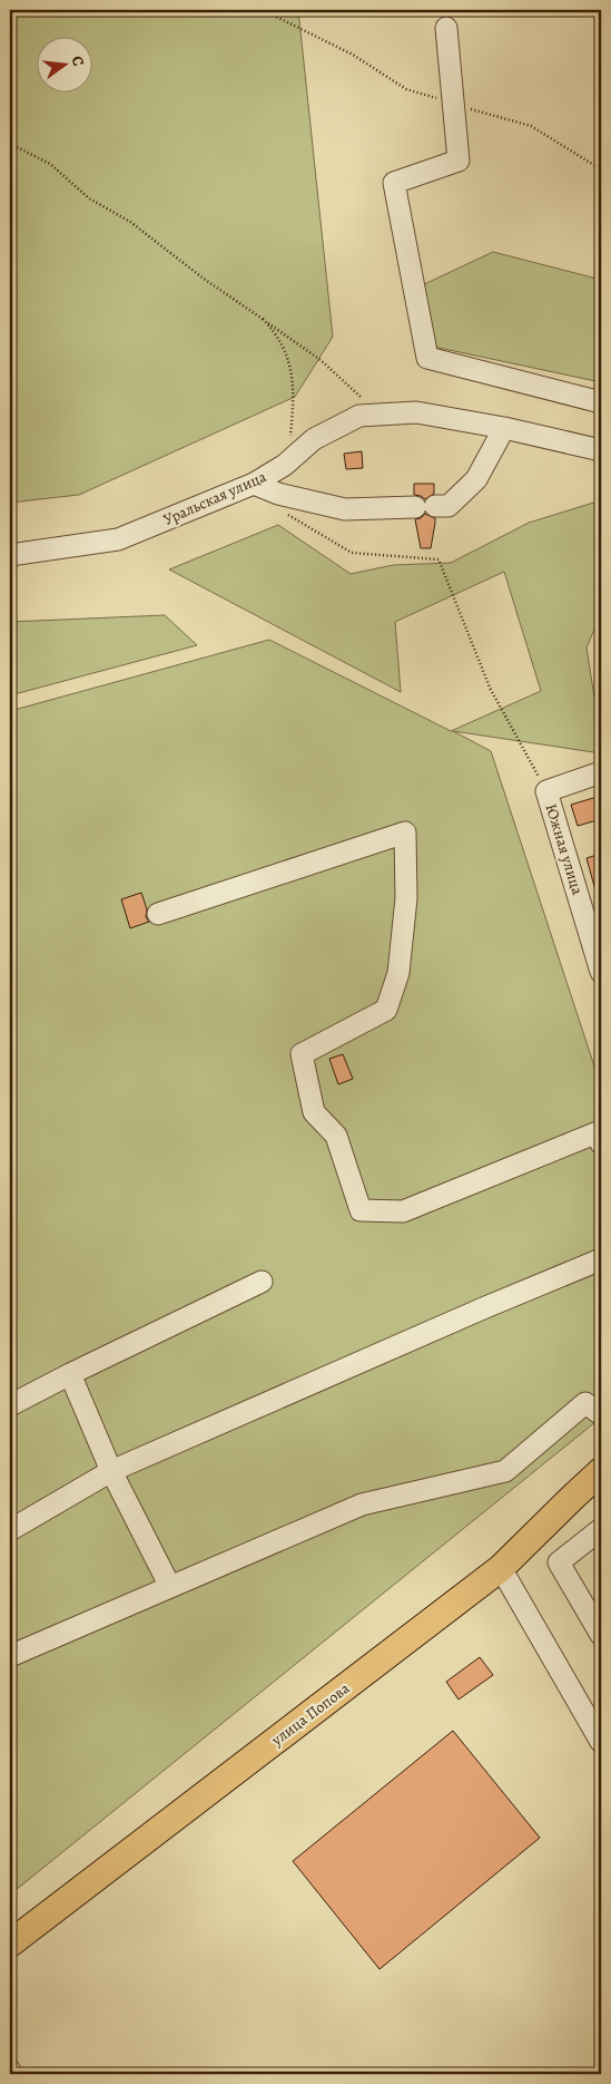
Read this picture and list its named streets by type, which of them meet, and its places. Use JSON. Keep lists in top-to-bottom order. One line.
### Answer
{"streets":{"main road":["улица Попова"],"street":["Уральская улица","Южная улица"]},"north":"right"}
